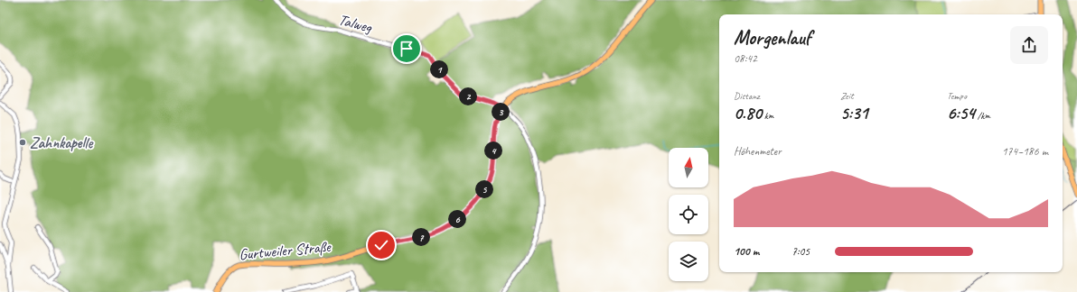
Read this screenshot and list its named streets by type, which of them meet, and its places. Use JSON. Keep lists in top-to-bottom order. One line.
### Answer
{"streets":{"main road":["Gurtweiler Straße"],"street":["Talweg"]},"crossings":[["Talweg","Gurtweiler Straße"]],"places":["Zahnkapelle"],"north":"top","page":{"heading":["Morgenlauf","08:42"],"pins":["1","2","3","4","5","6","7"],"stats":[["Distanz","0.80 km"],["Zeit","5:31"],["Tempo","6:54 /km"]],"chart":["Höhenmeter","174–186 m"],"list":[{"name":"100 m","note":"7:05"}]}}
